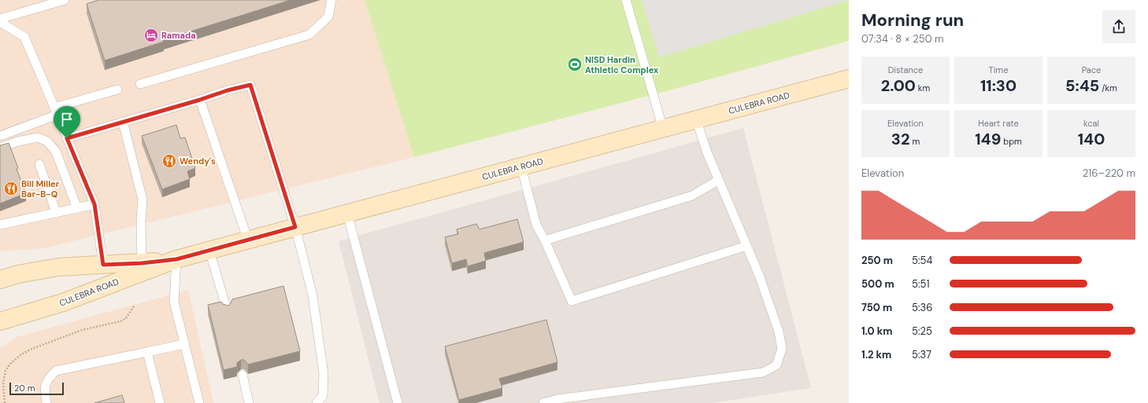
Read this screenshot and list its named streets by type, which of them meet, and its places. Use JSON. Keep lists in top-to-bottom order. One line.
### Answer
{"streets":{"main road":["CULEBRA ROAD"]},"places":{"hotel":["Ramada"],"sports":["NISD Hardin Athletic Complex"],"restaurant":["Wendy's","Bill Miller Bar-B-Q"]},"scale_bar":"20 m","page":{"heading":["Morning run","07:34 · 8 × 250 m"],"stats":[["Distance","2.00 km"],["Time","11:30"],["Pace","5:45 /km"],["Elevation","32 m"],["Heart rate","149 bpm"],["kcal","140"]],"chart":["Elevation","216–220 m"],"list":[{"name":"250 m","note":"5:54"},{"name":"500 m","note":"5:51"},{"name":"750 m","note":"5:36"},{"name":"1.0 km","note":"5:25"},{"name":"1.2 km","note":"5:37"}],"scale":"20 m"}}
